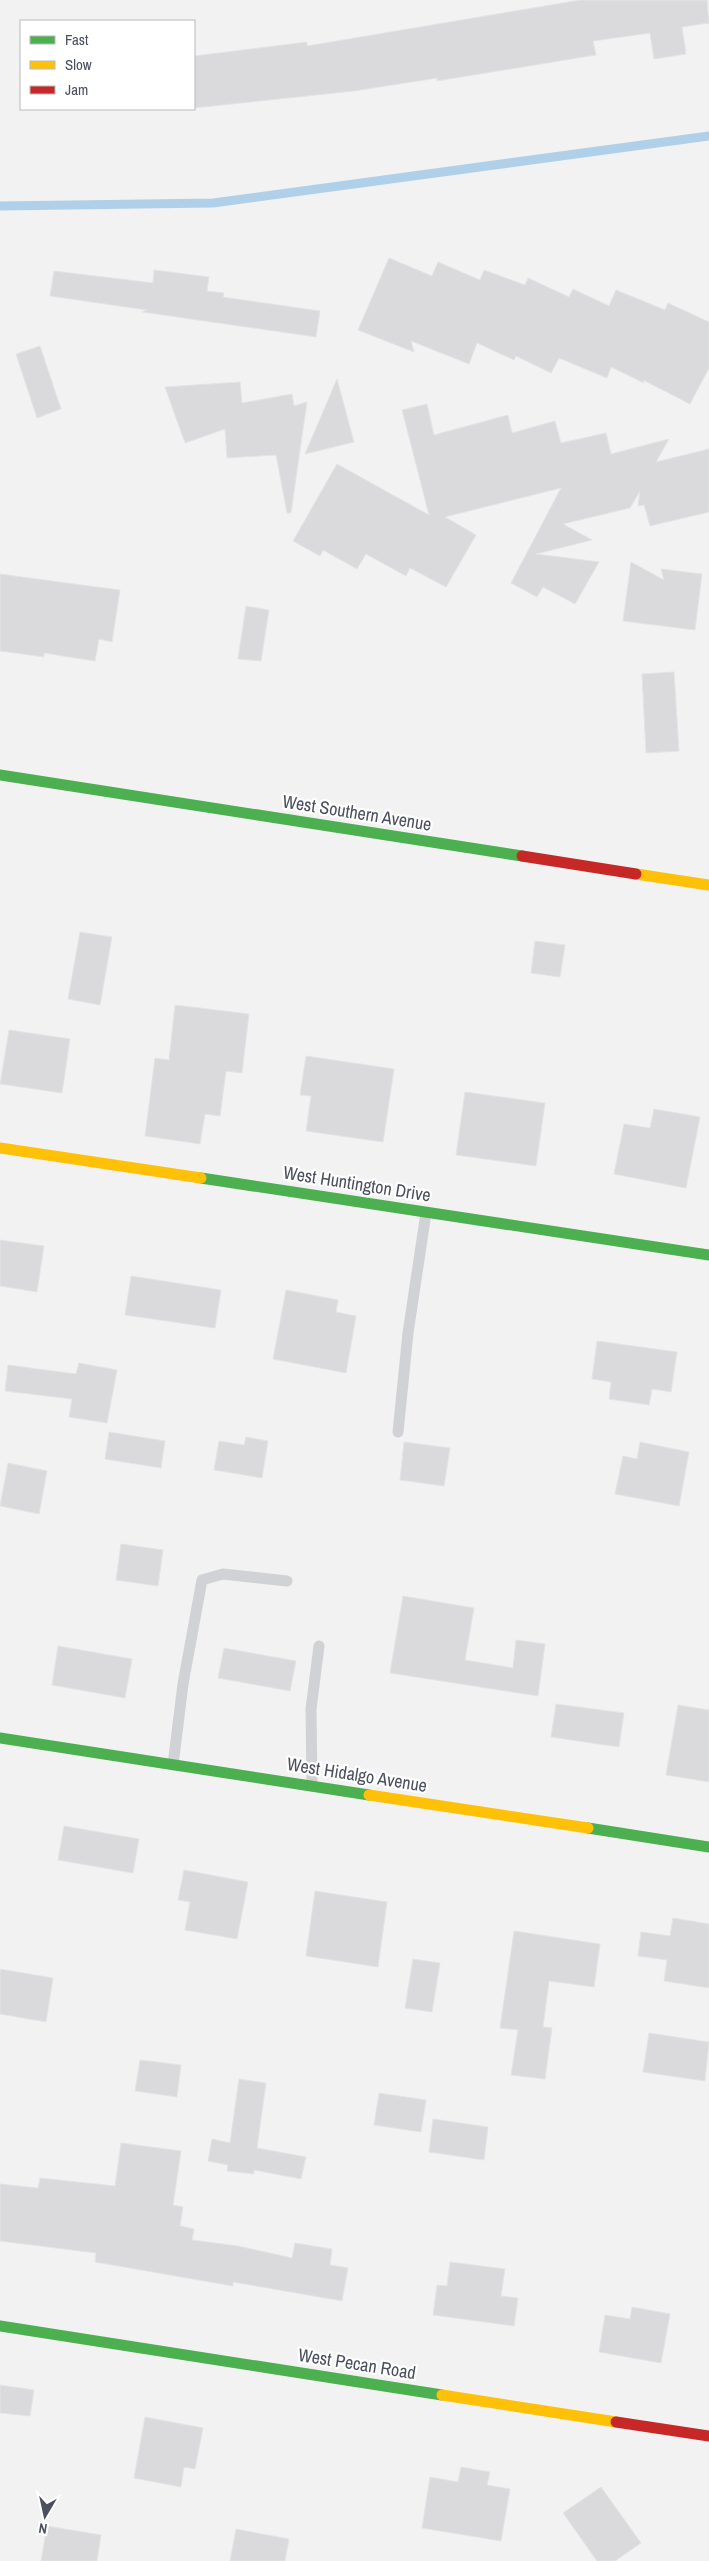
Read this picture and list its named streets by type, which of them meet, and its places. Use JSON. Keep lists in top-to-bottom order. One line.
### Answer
{"streets":{"street":["West Southern Avenue","West Huntington Drive","West Hidalgo Avenue","West Pecan Road"]},"legend":["Fast","Slow","Jam"],"north":"bottom"}
